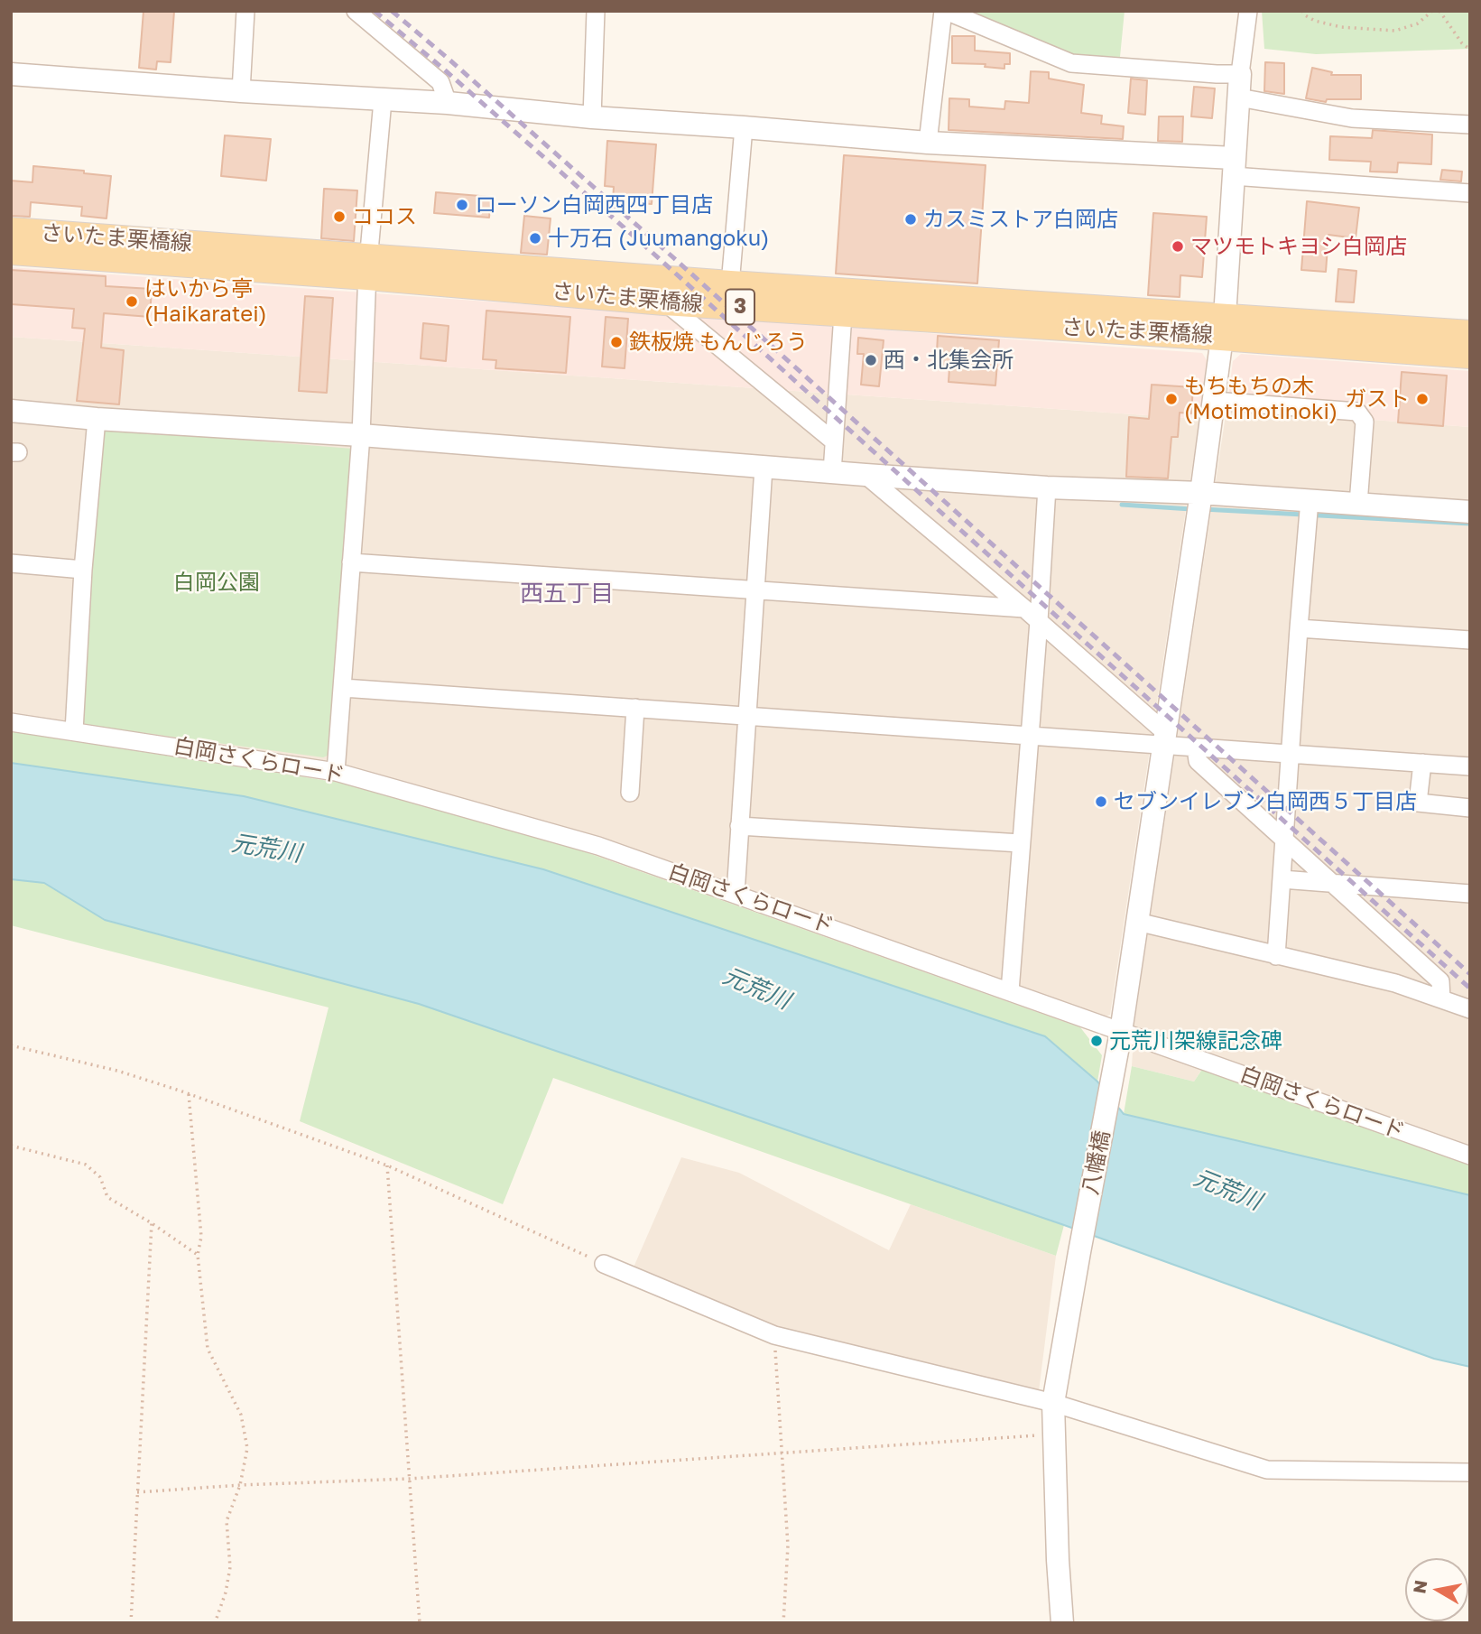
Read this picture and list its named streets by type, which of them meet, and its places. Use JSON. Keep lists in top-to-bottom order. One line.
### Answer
{"streets":{"main road":["さいたま栗橋線","3"],"street":["白岡さくらロード","八幡橋"]},"crossings":[["さいたま栗橋線","八幡橋"],["白岡さくらロード","八幡橋"]],"districts":["西五丁目"],"water":["元荒川"],"parks":["白岡公園"],"places":["ローソン白岡西四丁目店","ココス","カスミストア白岡店","十万石 (Juumangoku)","マツモトキヨシ白岡店","はいから亭 (Haikaratei)","鉄板焼 もんじろう","西・北集会所","もちもちの木 (Motimotinoki)","ガスト","セブンイレブン白岡西５丁目店","元荒川架線記念碑"],"north":"left"}
